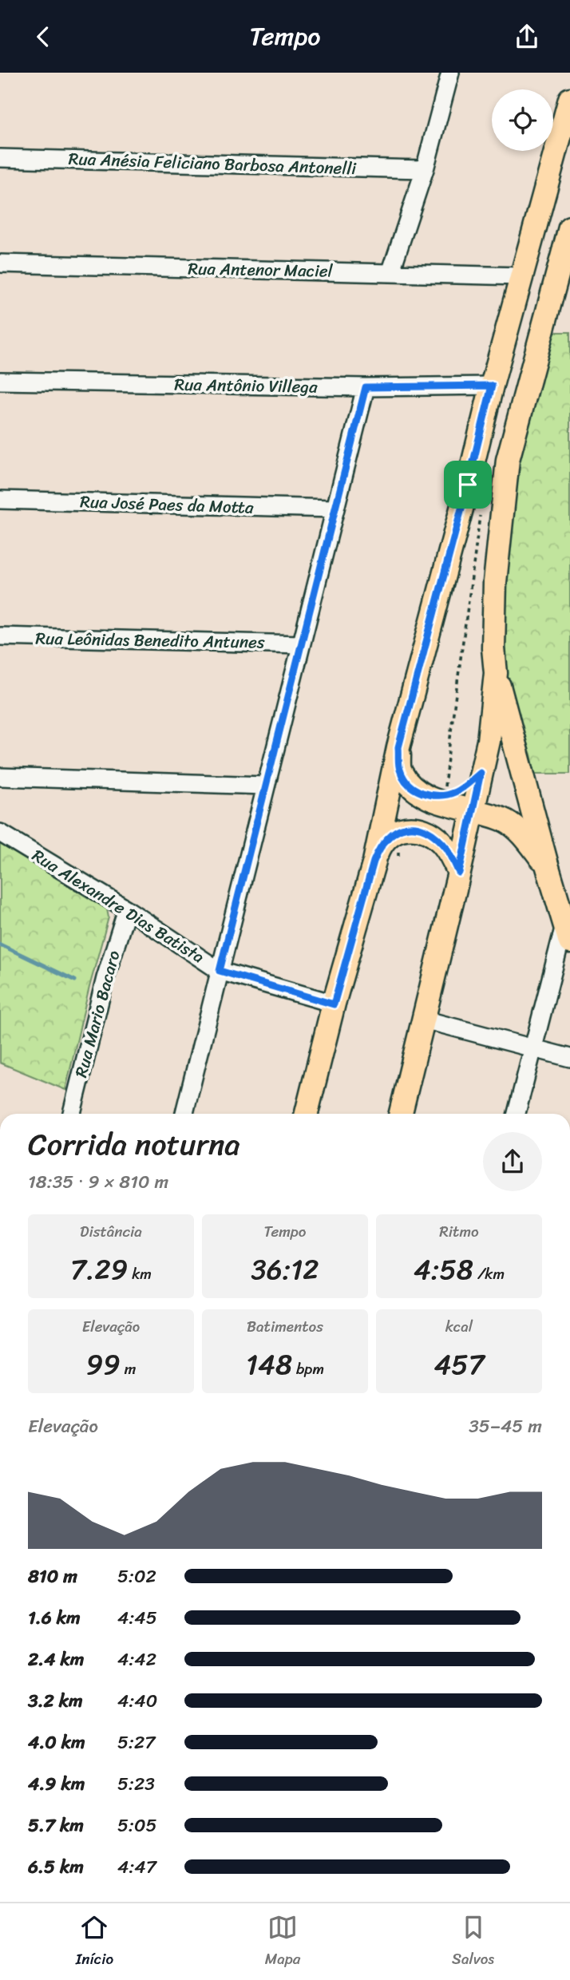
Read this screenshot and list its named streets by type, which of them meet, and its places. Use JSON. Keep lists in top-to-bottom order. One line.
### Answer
{"streets":{"street":["Rua Anésia Feliciano Barbosa Antonelli","Rua Antenor Maciel","Rua Antônio Villega","Rua José Paes da Motta","Rua Leônidas Benedito Antunes","Rua Alexandre Dias Batista","Rua Mario Bacaro"]},"crossings":[["Rua Alexandre Dias Batista","Rua Mario Bacaro"]],"page":{"header":"Tempo","heading":["Corrida noturna","18:35 · 9 × 810 m"],"stats":[["Distância","7.29 km"],["Tempo","36:12"],["Ritmo","4:58 /km"],["Elevação","99 m"],["Batimentos","148 bpm"],["kcal","457"]],"chart":["Elevação","35–45 m"],"list":[{"name":"810 m","note":"5:02"},{"name":"1.6 km","note":"4:45"},{"name":"2.4 km","note":"4:42"},{"name":"3.2 km","note":"4:40"},{"name":"4.0 km","note":"5:27"},{"name":"4.9 km","note":"5:23"},{"name":"5.7 km","note":"5:05"},{"name":"6.5 km","note":"4:47"}],"tabs":["Início","Mapa","Salvos"]}}
